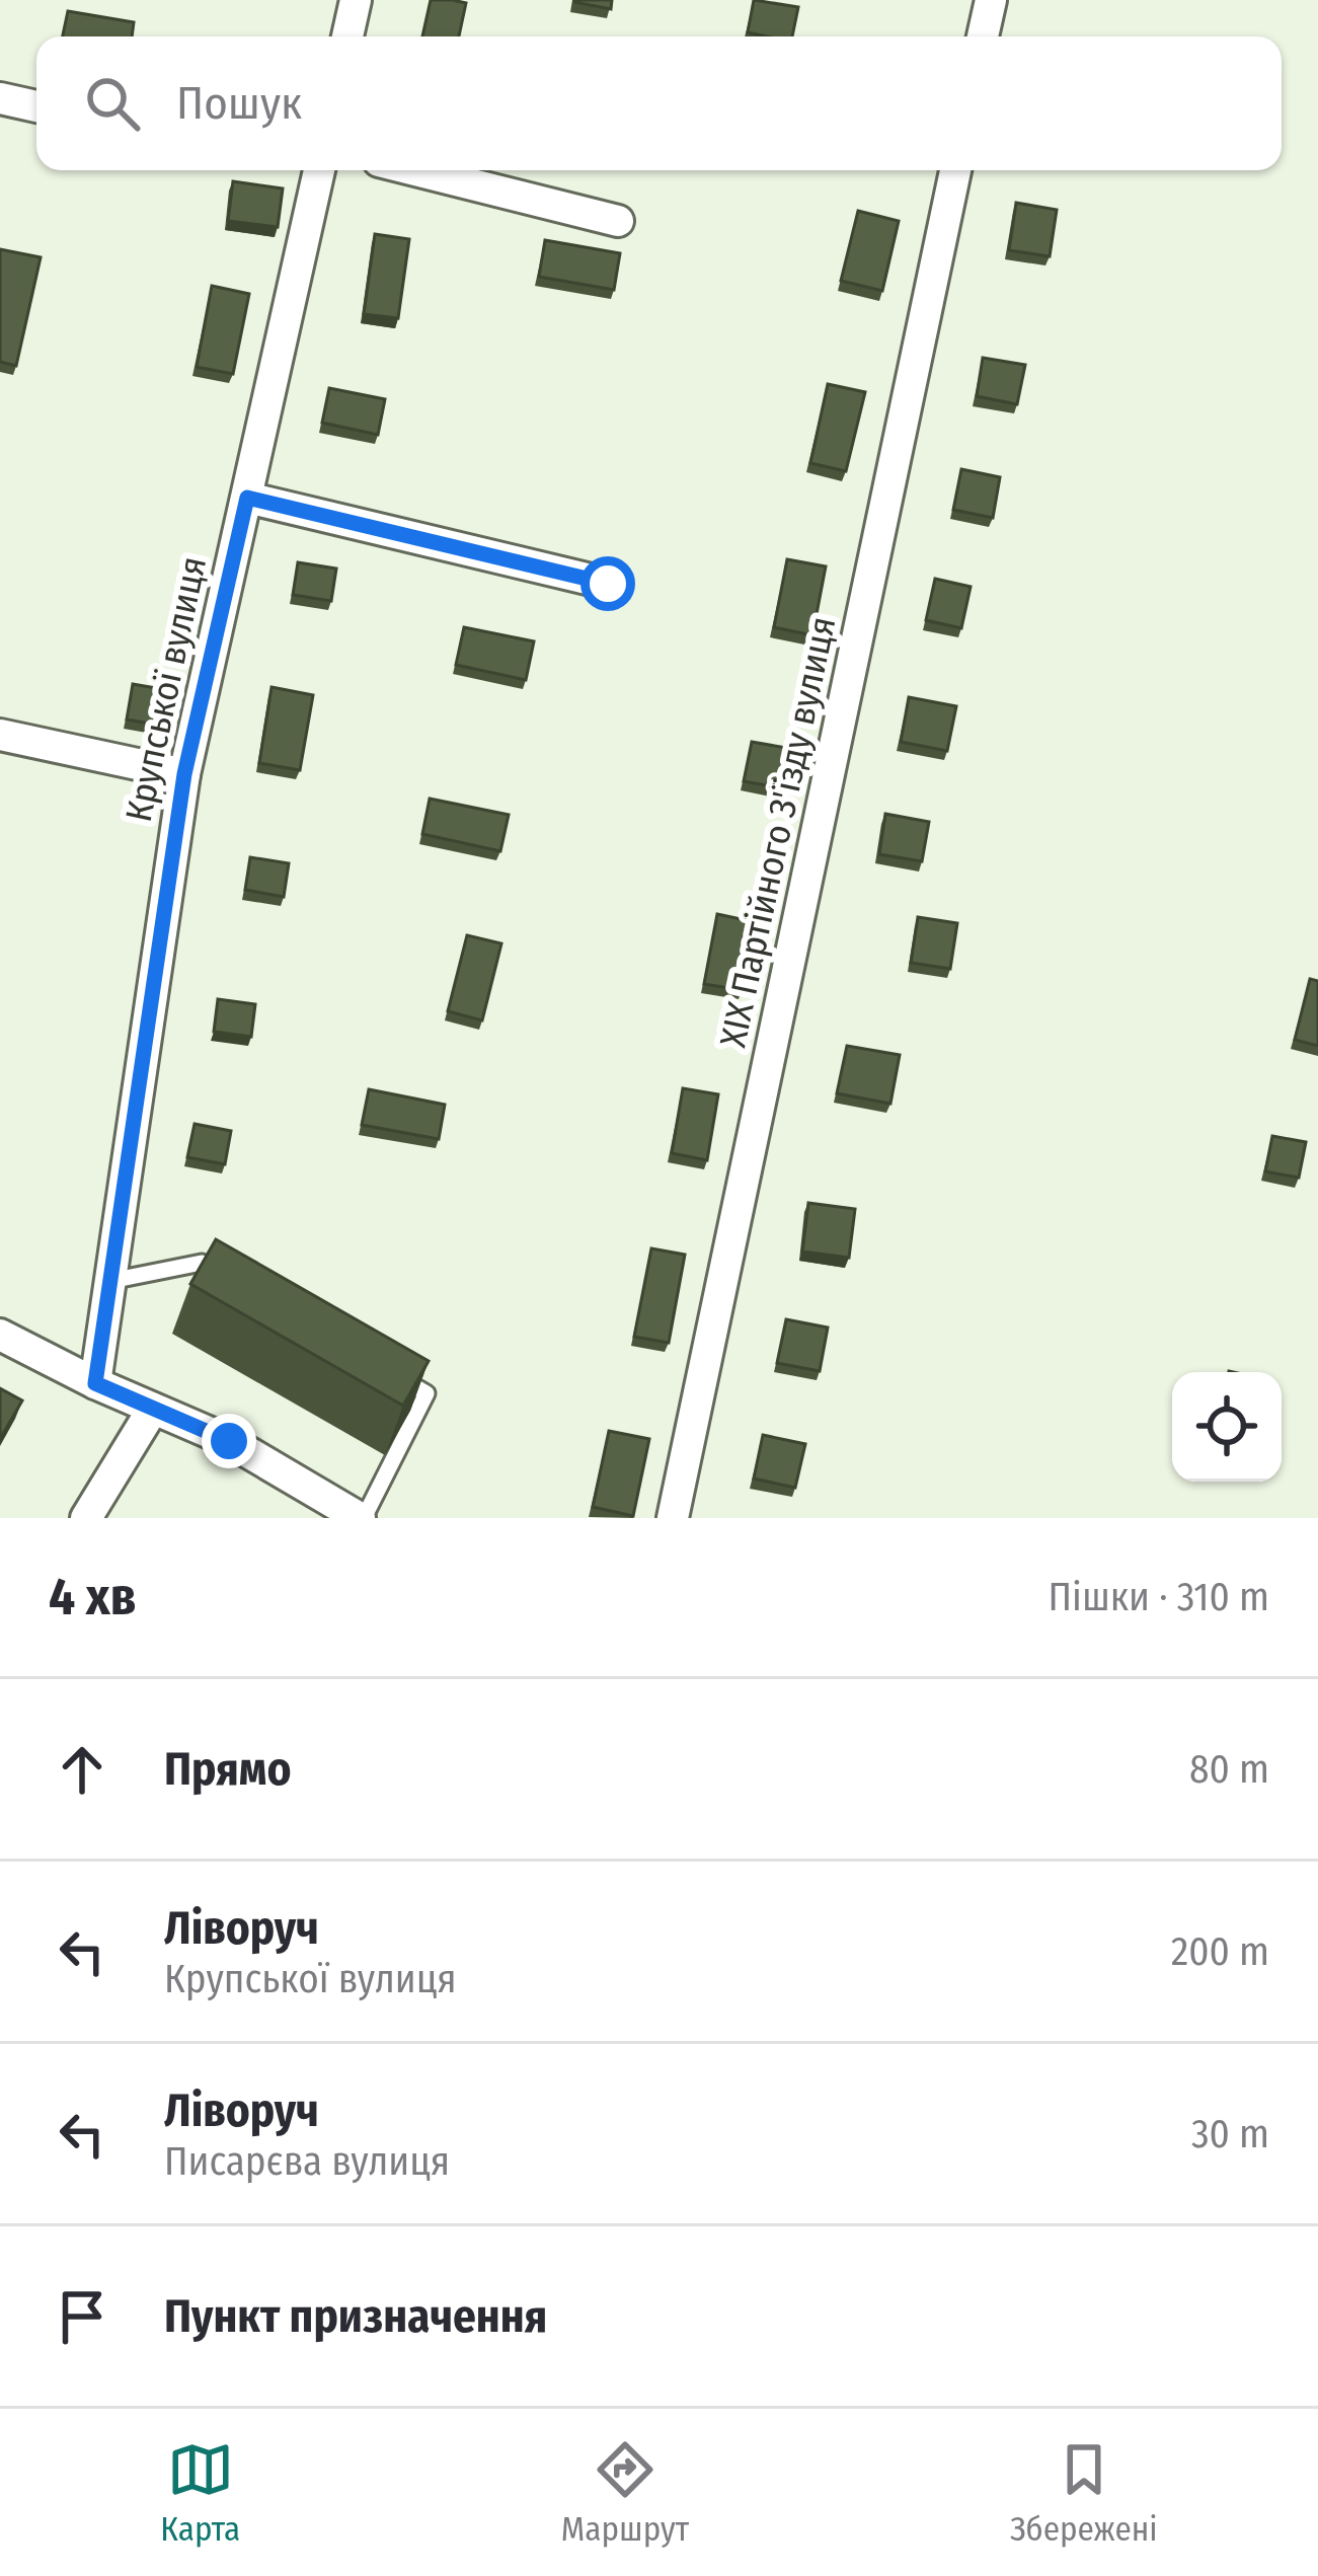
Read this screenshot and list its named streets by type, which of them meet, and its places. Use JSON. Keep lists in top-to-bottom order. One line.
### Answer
{"streets":{"street":["Крупської вулиця","XIX Партійного З'їзду вулиця"]},"page":{"search":"Пошук","heading":["4 хв","Пішки · 310 m"],"list":[["Прямо","80 m"],["Ліворуч","Крупської вулиця","200 m"],["Ліворуч","Писарєва вулиця","30 m"],"Пункт призначення"],"nav":["Карта","Маршрут","Збережені"]}}
